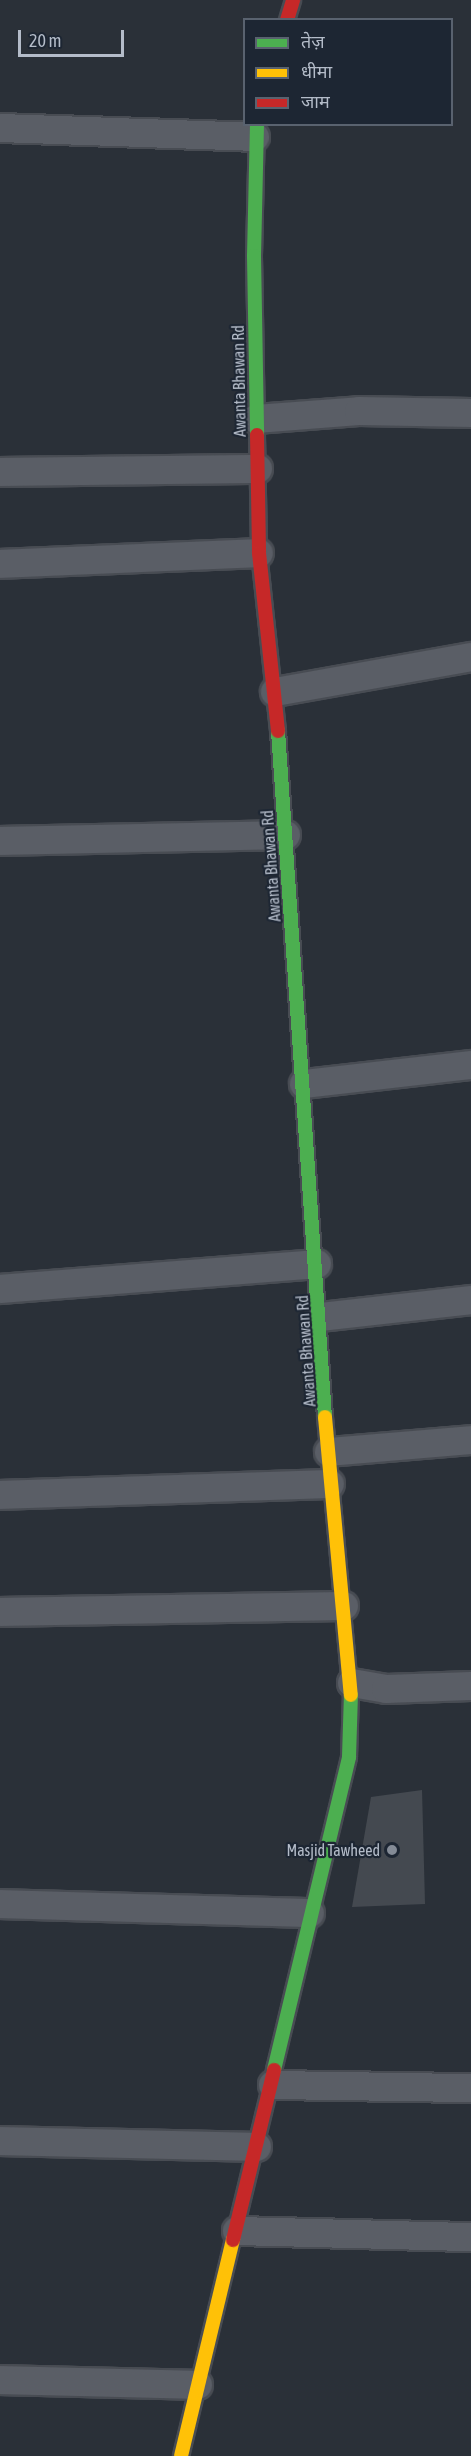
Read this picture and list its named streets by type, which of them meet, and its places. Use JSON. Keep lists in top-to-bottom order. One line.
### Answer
{"streets":{"street":["Awanta Bhawan Rd"]},"places":["Masjid Tawheed"],"legend":["तेज़","धीमा","जाम"],"scale_bar":"20 m"}
